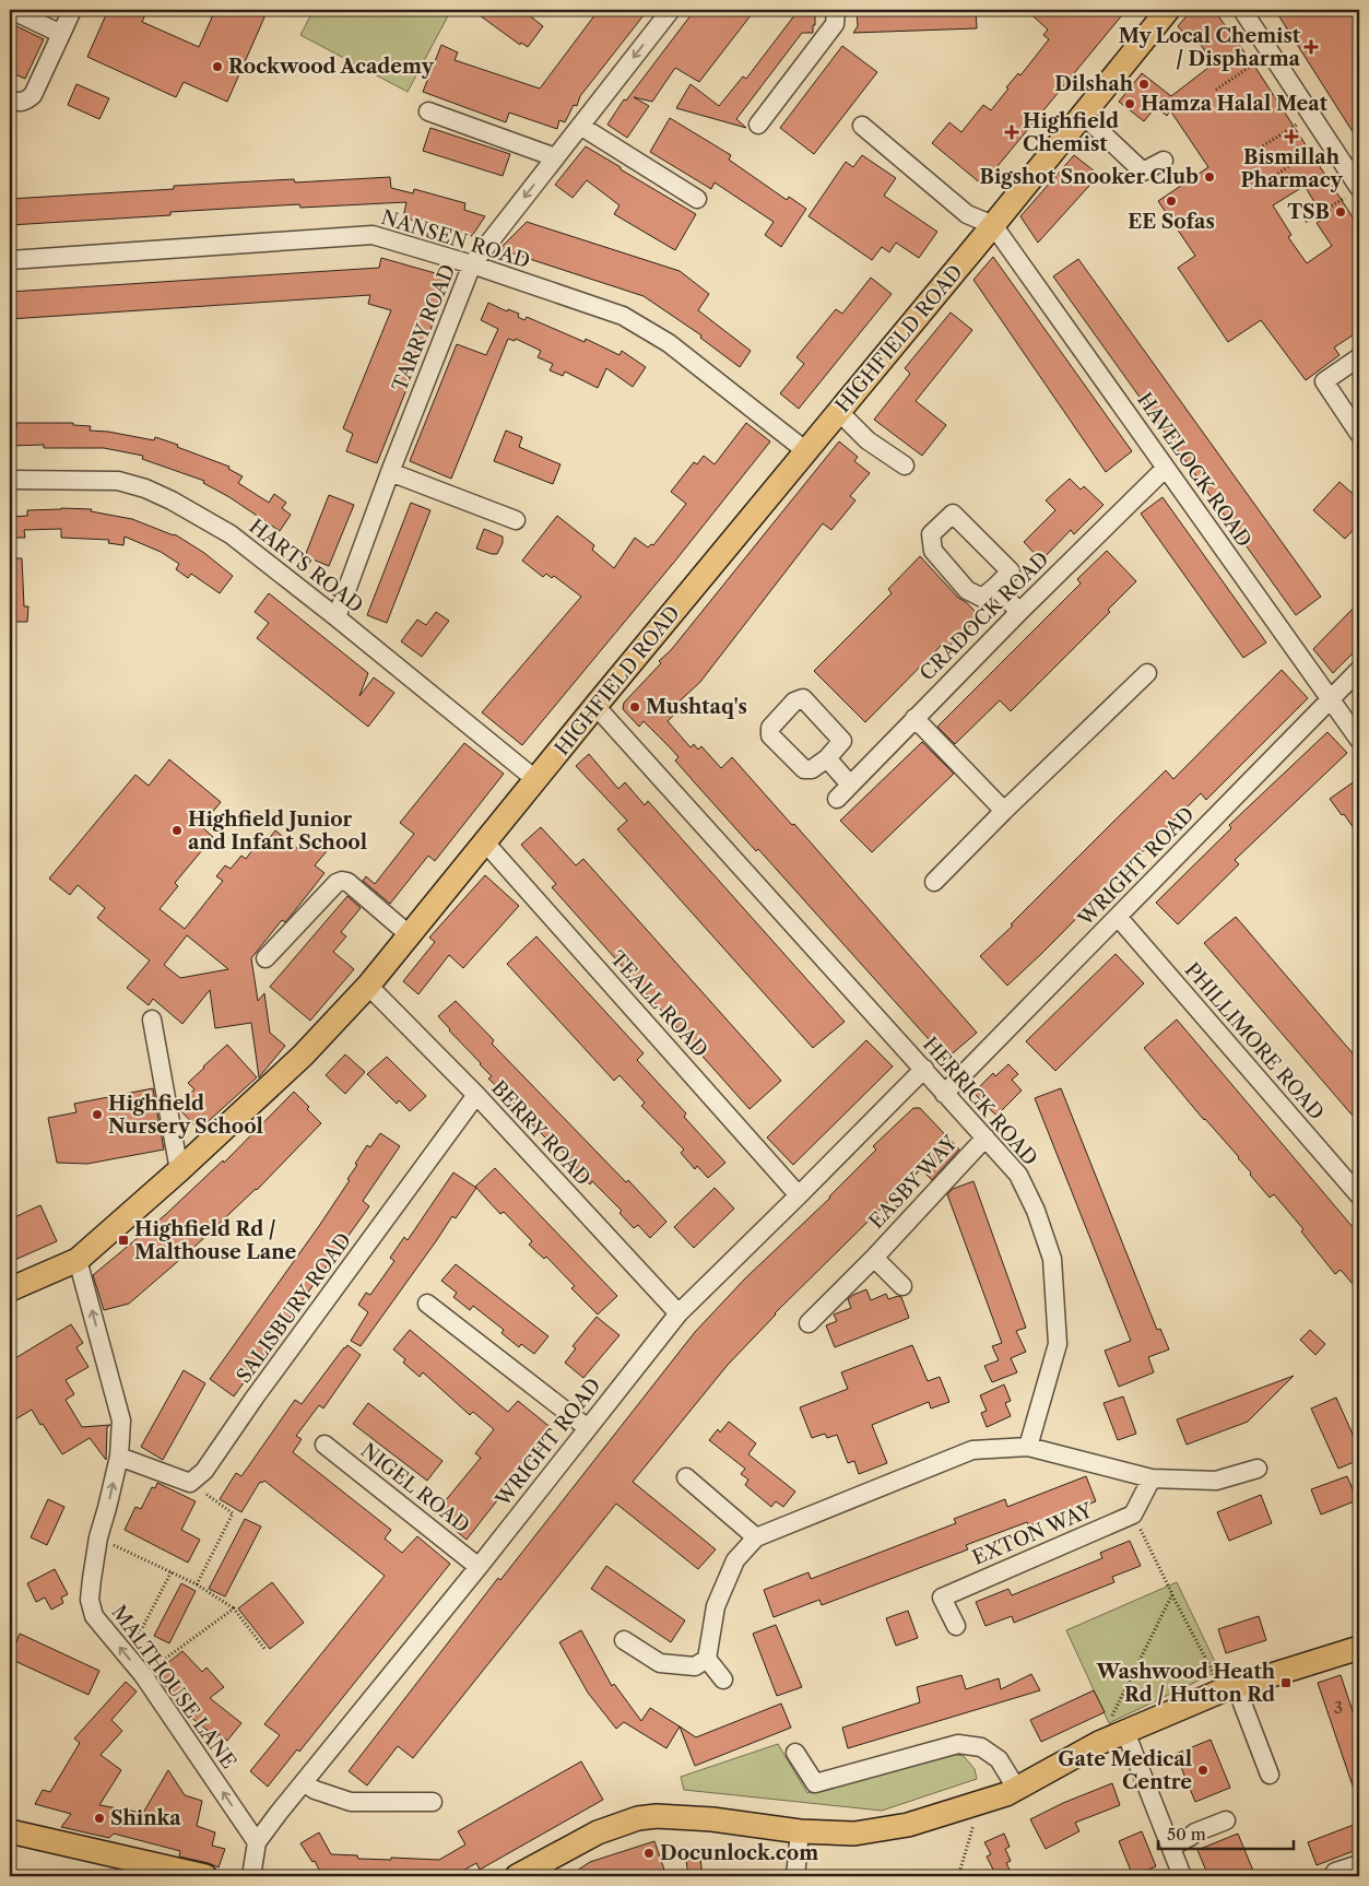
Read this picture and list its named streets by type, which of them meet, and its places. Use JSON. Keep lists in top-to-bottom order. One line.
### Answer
{"streets":{"main road":["HIGHFIELD ROAD"],"street":["NANSEN ROAD","TARRY ROAD","HAVELOCK ROAD","HARTS ROAD","CRADOCK ROAD","WRIGHT ROAD","TEALL ROAD","PHILLIMORE ROAD","HERRICK ROAD","BERRY ROAD","EASBY WAY","SALISBURY ROAD","NIGEL ROAD","EXTON WAY","MALTHOUSE LANE"]},"crossings":[["NANSEN ROAD","TARRY ROAD"],["NANSEN ROAD","HIGHFIELD ROAD"],["TARRY ROAD","HARTS ROAD"],["HIGHFIELD ROAD","HAVELOCK ROAD"],["HIGHFIELD ROAD","HARTS ROAD"],["HIGHFIELD ROAD","TEALL ROAD"],["HIGHFIELD ROAD","HERRICK ROAD"],["HIGHFIELD ROAD","BERRY ROAD"],["HIGHFIELD ROAD","MALTHOUSE LANE"],["HAVELOCK ROAD","CRADOCK ROAD"],["HAVELOCK ROAD","WRIGHT ROAD"],["WRIGHT ROAD","TEALL ROAD"],["WRIGHT ROAD","PHILLIMORE ROAD"],["WRIGHT ROAD","HERRICK ROAD"],["WRIGHT ROAD","BERRY ROAD"],["WRIGHT ROAD","NIGEL ROAD"],["WRIGHT ROAD","MALTHOUSE LANE"],["HERRICK ROAD","EASBY WAY"],["BERRY ROAD","SALISBURY ROAD"]],"one_way":["TARRY ROAD","MALTHOUSE LANE"],"places":{"health":["My Local Chemist / Dispharma","Highfield Chemist","Bismillah Pharmacy"],"other":["Rockwood Academy","Dilshah","Hamza Halal Meat","Bigshot Snooker Club","EE Sofas","TSB","Mushtaq's","Highfield Junior and Infant School","Highfield Nursery School","Gate Medical Centre","Shinka","Docunlock.com"],"transit":["Highfield Rd / Malthouse Lane","Washwood Heath Rd / Hutton Rd"]},"house_numbers":["3"],"scale_bar":"50 m"}
